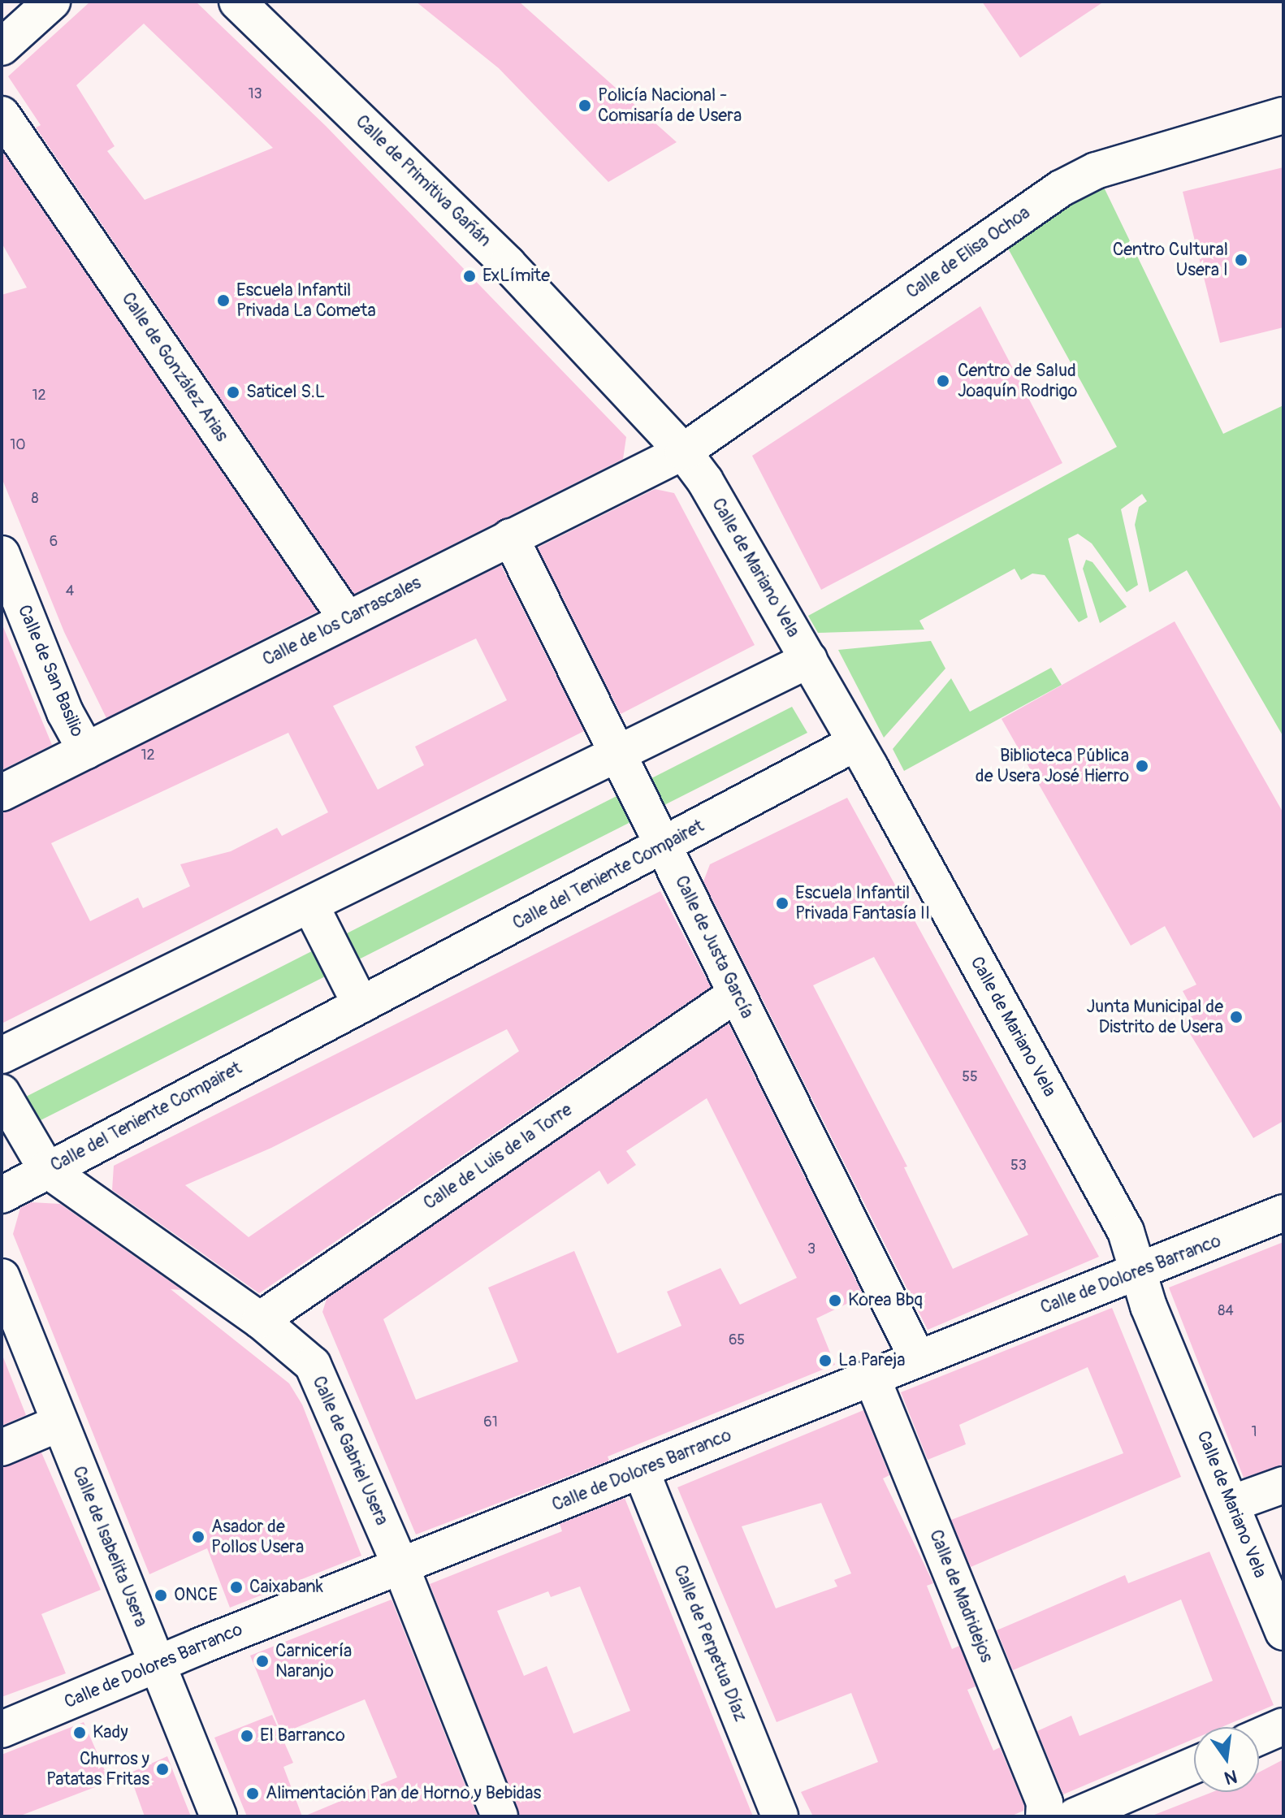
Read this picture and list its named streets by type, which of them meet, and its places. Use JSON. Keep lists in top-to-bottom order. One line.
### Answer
{"streets":{"street":["Calle de Primitiva Gañán","Calle de Elisa Ochoa","Calle de González Arias","Calle de Mariano Vela","Calle de los Carrascales","Calle de San Basilio","Calle del Teniente Compairet","Calle de Justa García","Calle de Luis de la Torre","Calle de Dolores Barranco","Calle de Gabriel Usera","Calle de Isabelita Usera","Calle de Madridejos","Calle de Perpetua Díaz"]},"crossings":[["Calle de Primitiva Gañán","Calle de Elisa Ochoa"],["Calle de Primitiva Gañán","Calle de Mariano Vela"],["Calle de Primitiva Gañán","Calle de los Carrascales"],["Calle de Elisa Ochoa","Calle de Mariano Vela"],["Calle de Elisa Ochoa","Calle de los Carrascales"],["Calle de González Arias","Calle de los Carrascales"],["Calle de Mariano Vela","Calle de los Carrascales"],["Calle de Mariano Vela","Calle del Teniente Compairet"],["Calle de Mariano Vela","Calle de Dolores Barranco"],["Calle de los Carrascales","Calle de San Basilio"],["Calle de los Carrascales","Calle de Justa García"],["Calle del Teniente Compairet","Calle de Justa García"],["Calle del Teniente Compairet","Calle de Gabriel Usera"],["Calle de Justa García","Calle de Luis de la Torre"],["Calle de Justa García","Calle de Dolores Barranco"],["Calle de Luis de la Torre","Calle de Gabriel Usera"],["Calle de Dolores Barranco","Calle de Gabriel Usera"],["Calle de Dolores Barranco","Calle de Isabelita Usera"],["Calle de Dolores Barranco","Calle de Madridejos"],["Calle de Dolores Barranco","Calle de Perpetua Díaz"]],"places":["Policía Nacional - Comisaría de Usera","Centro Cultural Usera I","ExLímite","Escuela Infantil Privada La Cometa","Centro de Salud Joaquín Rodrigo","Saticel S.L","Biblioteca Pública de Usera José Hierro","Escuela Infantil Privada Fantasía II","Junta Municipal de Distrito de Usera","Korea Bbq","La Pareja","Asador de Pollos Usera","Caixabank","ONCE","Carnicería Naranjo","Kady","El Barranco","Churros y Patatas Fritas","Alimentación Pan de Horno y Bebidas"],"house_numbers":["13","12","10","8","6","4","12","55","53","3","84","65","61","1"],"north":"bottom"}
